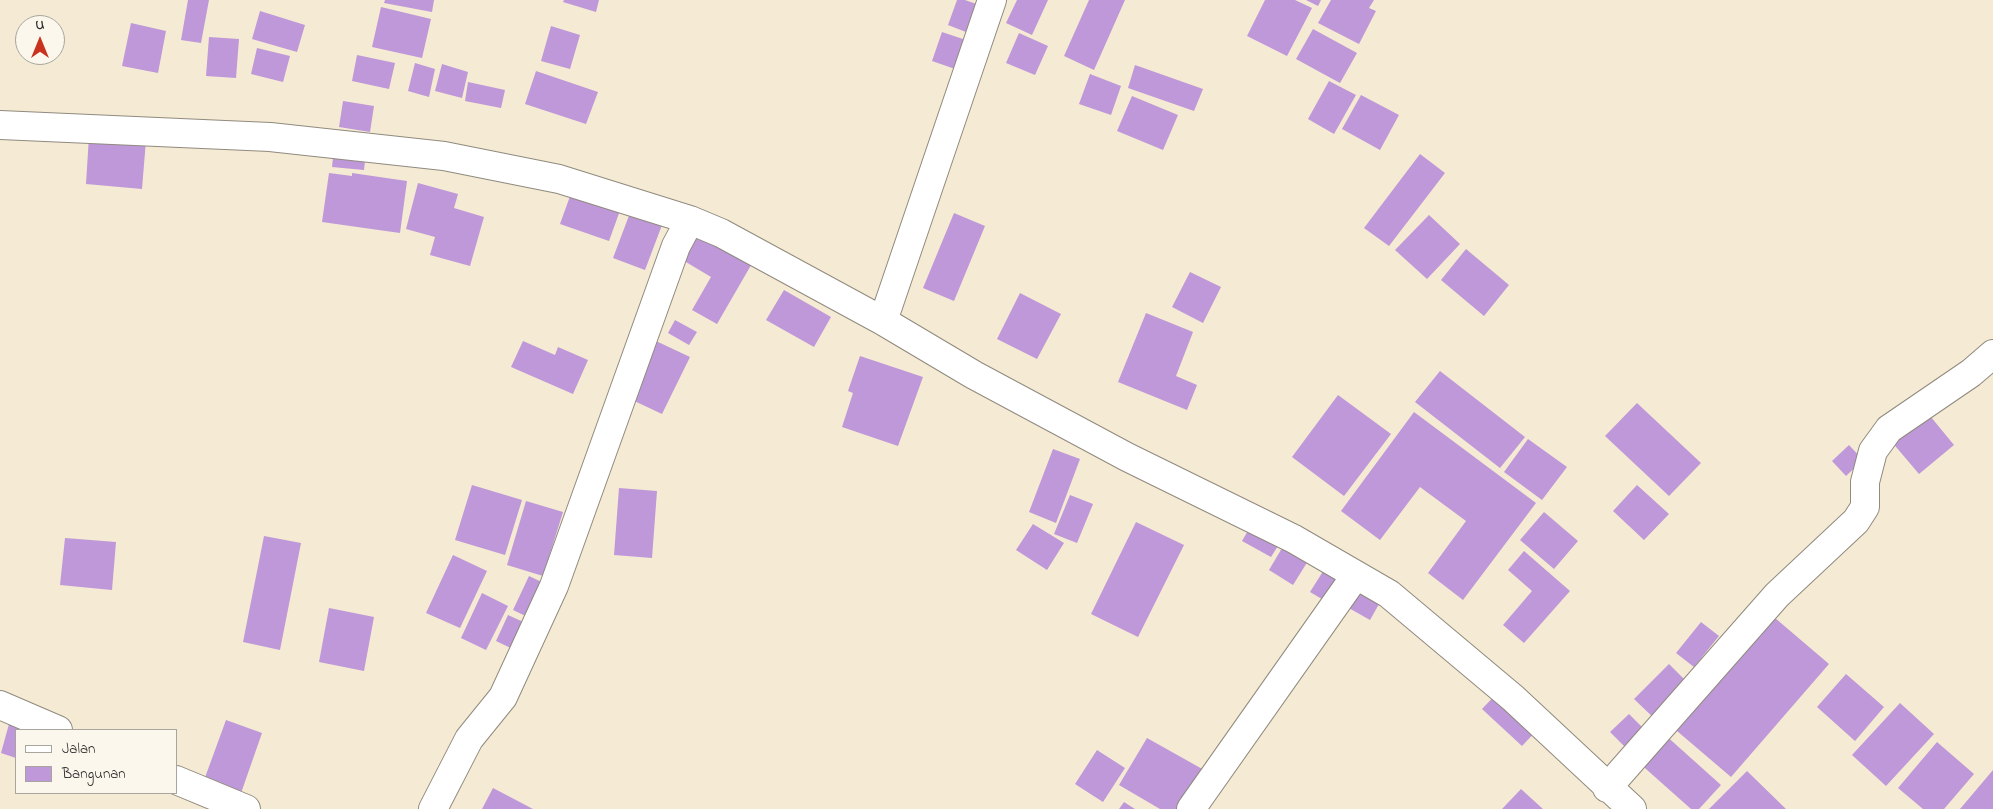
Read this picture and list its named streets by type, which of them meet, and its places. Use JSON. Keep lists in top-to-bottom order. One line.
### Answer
{"legend":["Jalan","Bangunan"],"north":"top"}
